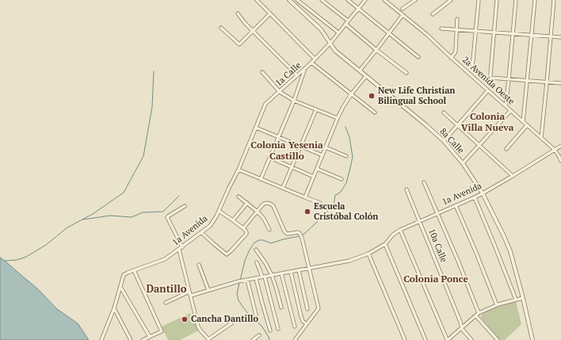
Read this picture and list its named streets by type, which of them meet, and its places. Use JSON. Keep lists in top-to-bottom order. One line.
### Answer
{"streets":{"street":["1a Calle","2a Avenida Oeste","8a Calle","1a Avenida","10a Calle"]},"crossings":[["1a Calle","8a Calle"],["1a Calle","1a Avenida"],["2a Avenida Oeste","1a Avenida"],["8a Calle","1a Avenida"],["1a Avenida","10a Calle"]],"districts":["Colonia Villa Nueva","Colonia Yesenia Castillo","Colonia Ponce","Dantillo"],"places":["New Life Christian Bilingual School","Escuela Cristóbal Colón","Cancha Dantillo"]}
